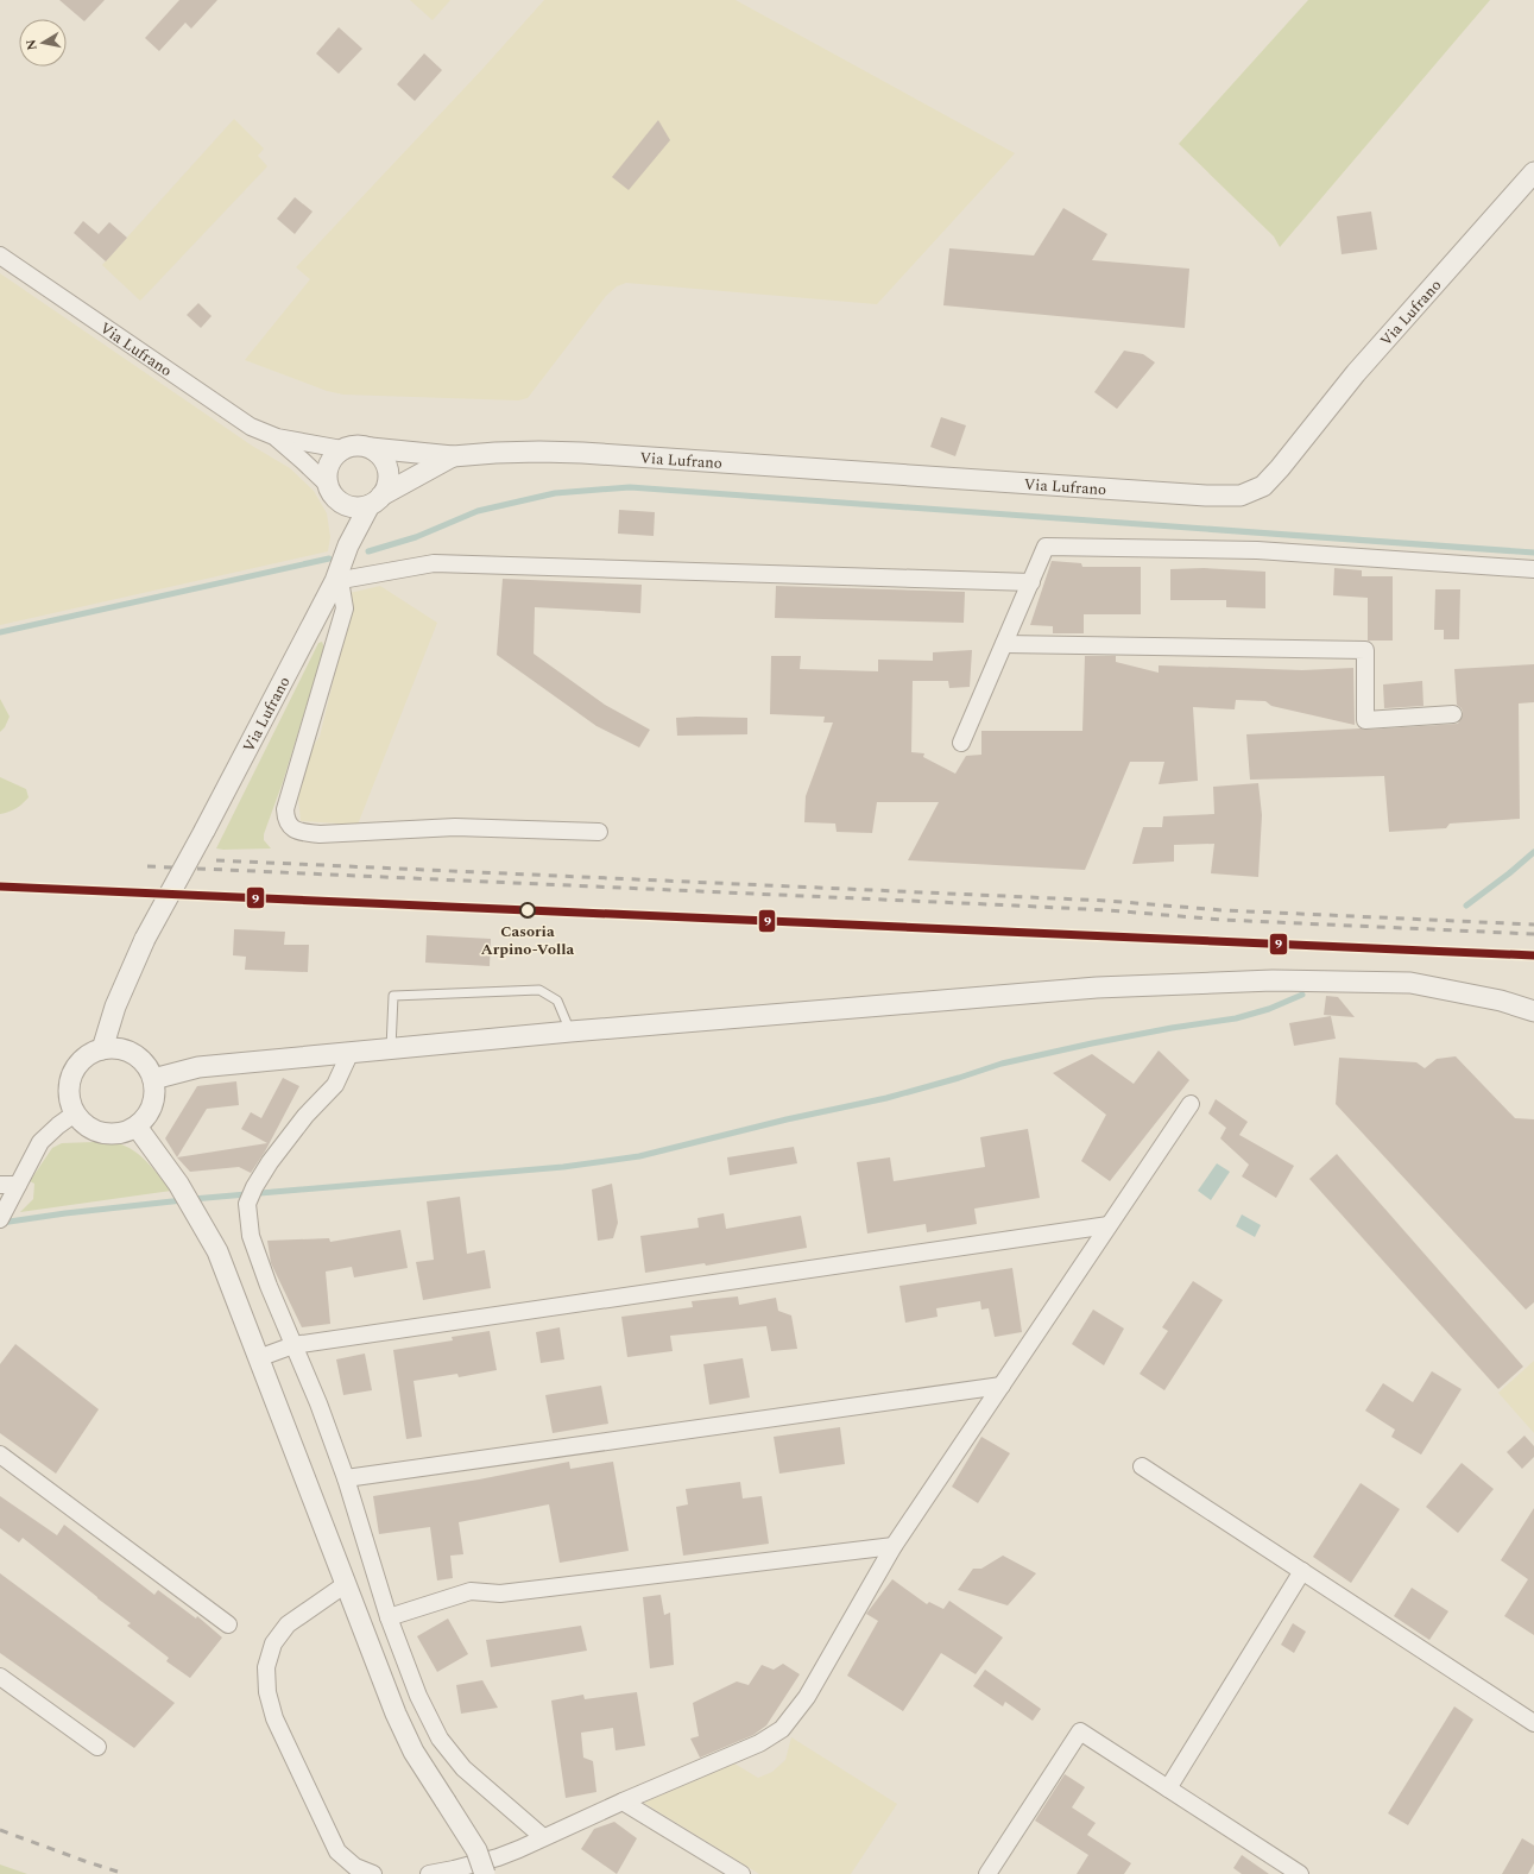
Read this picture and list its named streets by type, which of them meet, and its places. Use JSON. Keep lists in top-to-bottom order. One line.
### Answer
{"streets":{"street":["Via Lufrano"]},"places":["Casoria Arpino-Volla"],"lines":["transit line 9"],"north":"left"}
